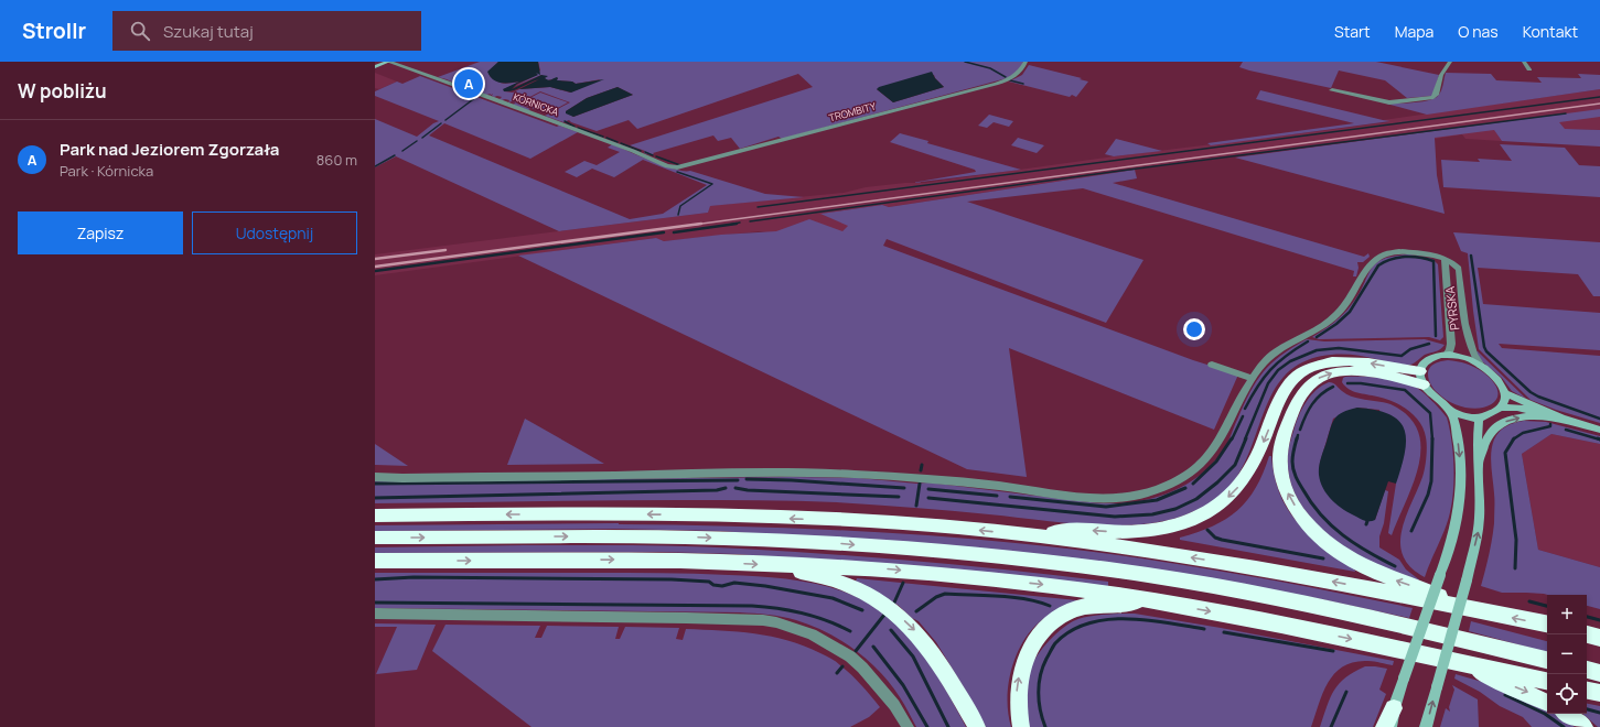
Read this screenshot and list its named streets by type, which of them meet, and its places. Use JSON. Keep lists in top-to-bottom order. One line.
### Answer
{"streets":{"street":["KÓRNICKA","TROMBITY","PYRSKA"]},"crossings":[["KÓRNICKA","TROMBITY"]],"page":{"header":"Strollr","search":"Szukaj tutaj","nav":["Start","Mapa","O nas","Kontakt"],"heading":"W pobliżu","pins":"A","list":[{"mark":"A","name":"Park nad Jeziorem Zgorzała","note":"Park · Kórnicka","value":"860 m"}],"buttons":["Zapisz","Udostępnij"],"map_buttons":["+","−"]}}
